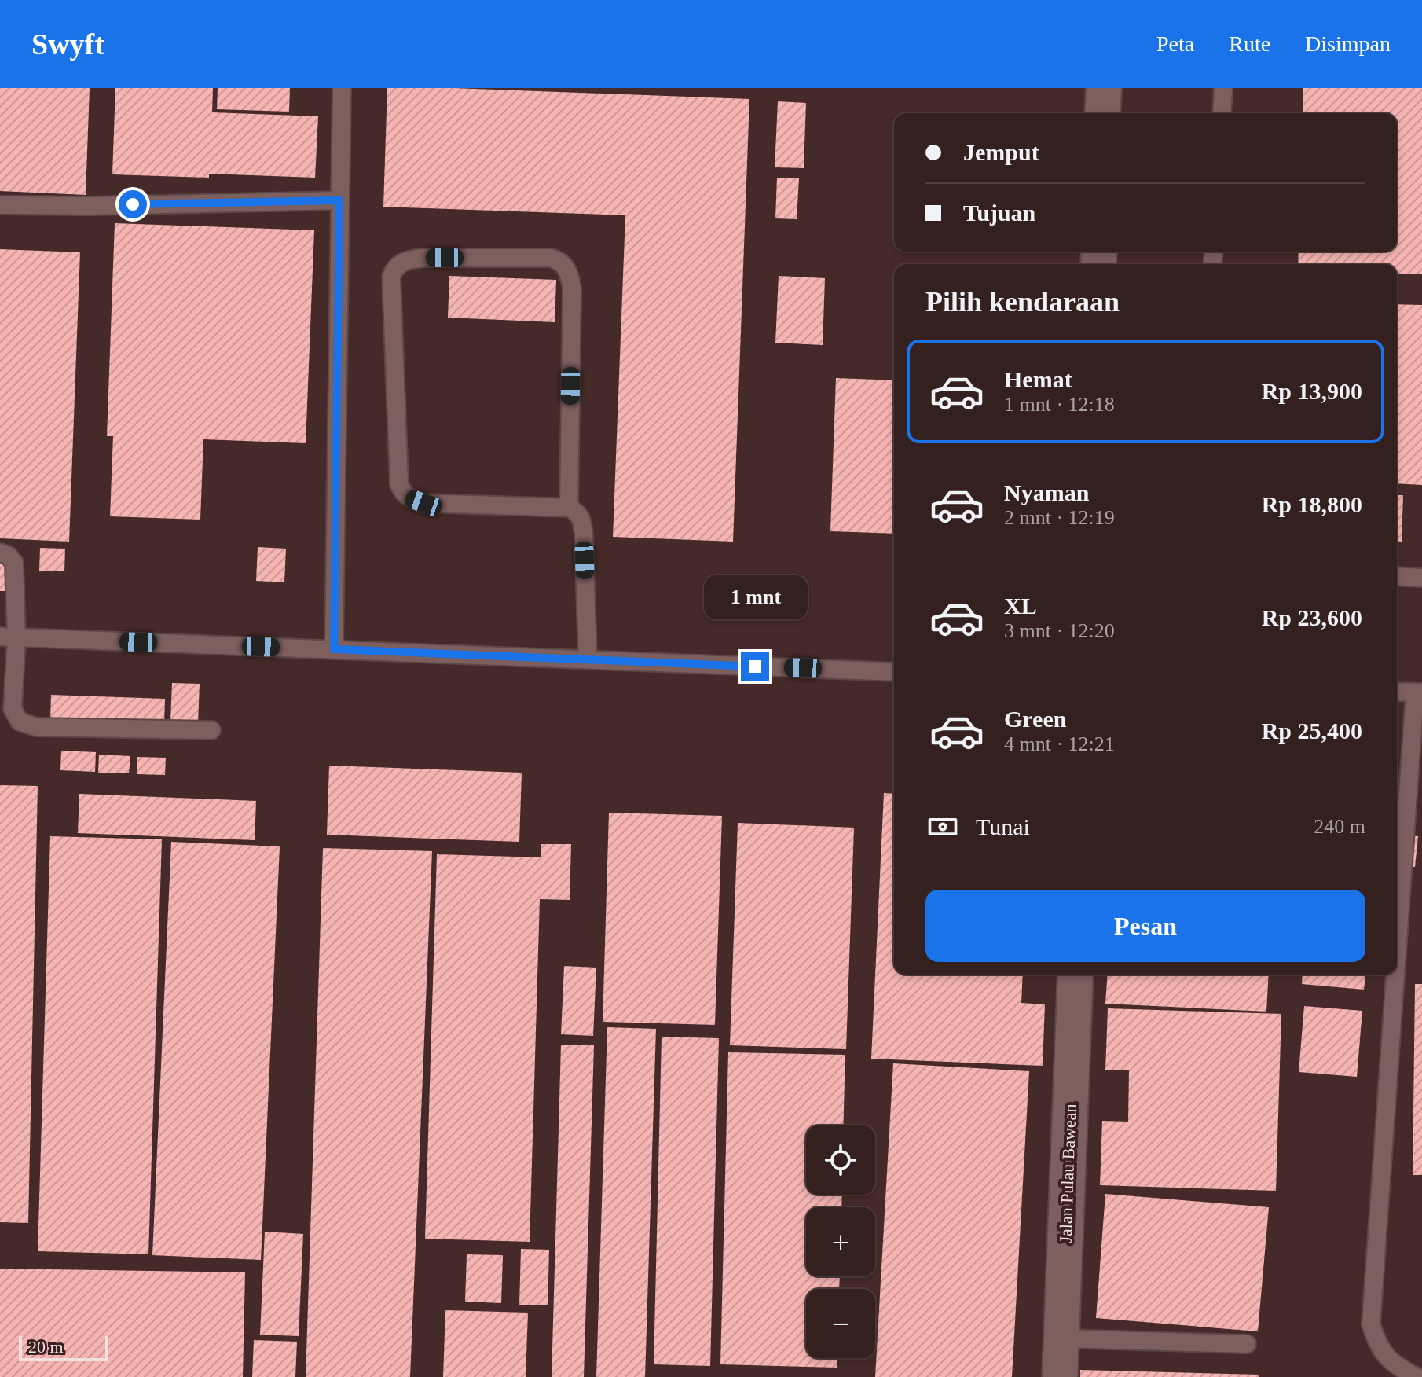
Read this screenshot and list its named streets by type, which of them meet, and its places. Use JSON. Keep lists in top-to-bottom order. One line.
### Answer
{"streets":{"street":["Jalan Pulau Bawean"]},"scale_bar":"20 m","page":{"header":"Swyft","nav":["Peta","Rute","Disimpan"],"banner":["Jemput","Tujuan"],"heading":"Pilih kendaraan","list":[{"name":"Hemat","note":"1 mnt · 12:18","value":"Rp 13,900"},{"name":"Nyaman","note":"2 mnt · 12:19","value":"Rp 18,800"},{"name":"XL","note":"3 mnt · 12:20","value":"Rp 23,600"},{"name":"Green","note":"4 mnt · 12:21","value":"Rp 25,400"}],"bubble":"1 mnt","pay":["Tunai","240 m"],"buttons":"Pesan","map_buttons":["+","−"],"scale":"20 m"}}
